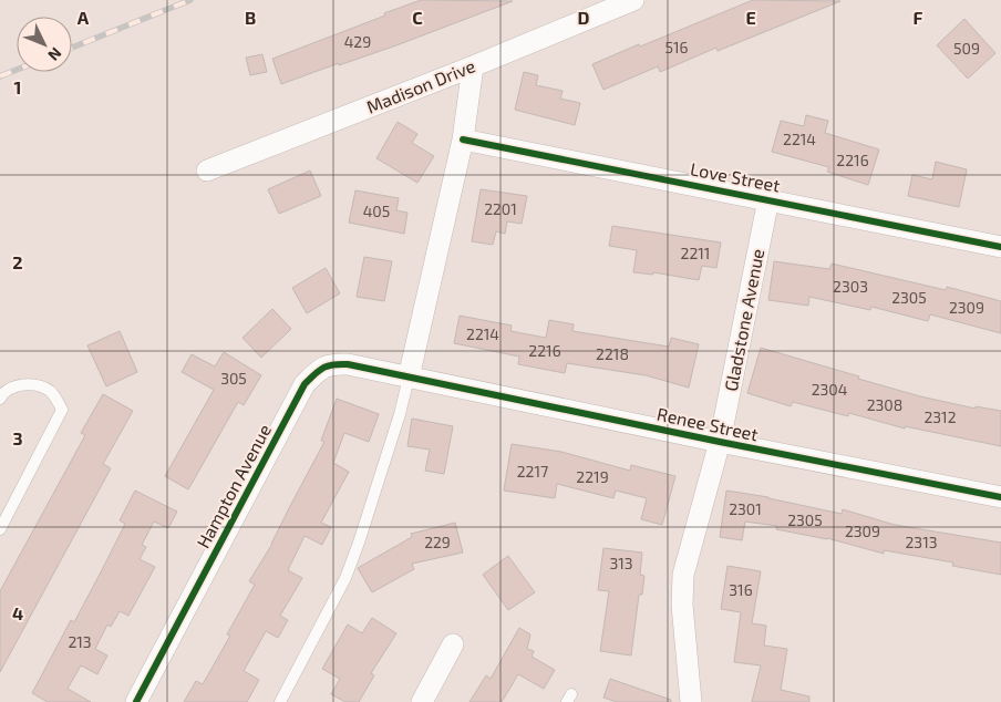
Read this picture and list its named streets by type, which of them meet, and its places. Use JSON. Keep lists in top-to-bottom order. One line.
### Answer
{"streets":{"street":["Madison Drive","Love Street","Gladstone Avenue","Renee Street","Hampton Avenue"]},"crossings":[["Love Street","Gladstone Avenue"],["Gladstone Avenue","Renee Street"],["Renee Street","Hampton Avenue"]],"house_numbers":["429","516","509","2214","2216","2201","405","2211","2303","2305","2309","2214","2216","2218","305","2304","2308","2312","2217","2219","2301","2305","2309","229","2313","313","316","213"],"north":"bottom right","grid":{"columns":["A","B","C","D","E","F"],"rows":["1","2","3","4"]}}
